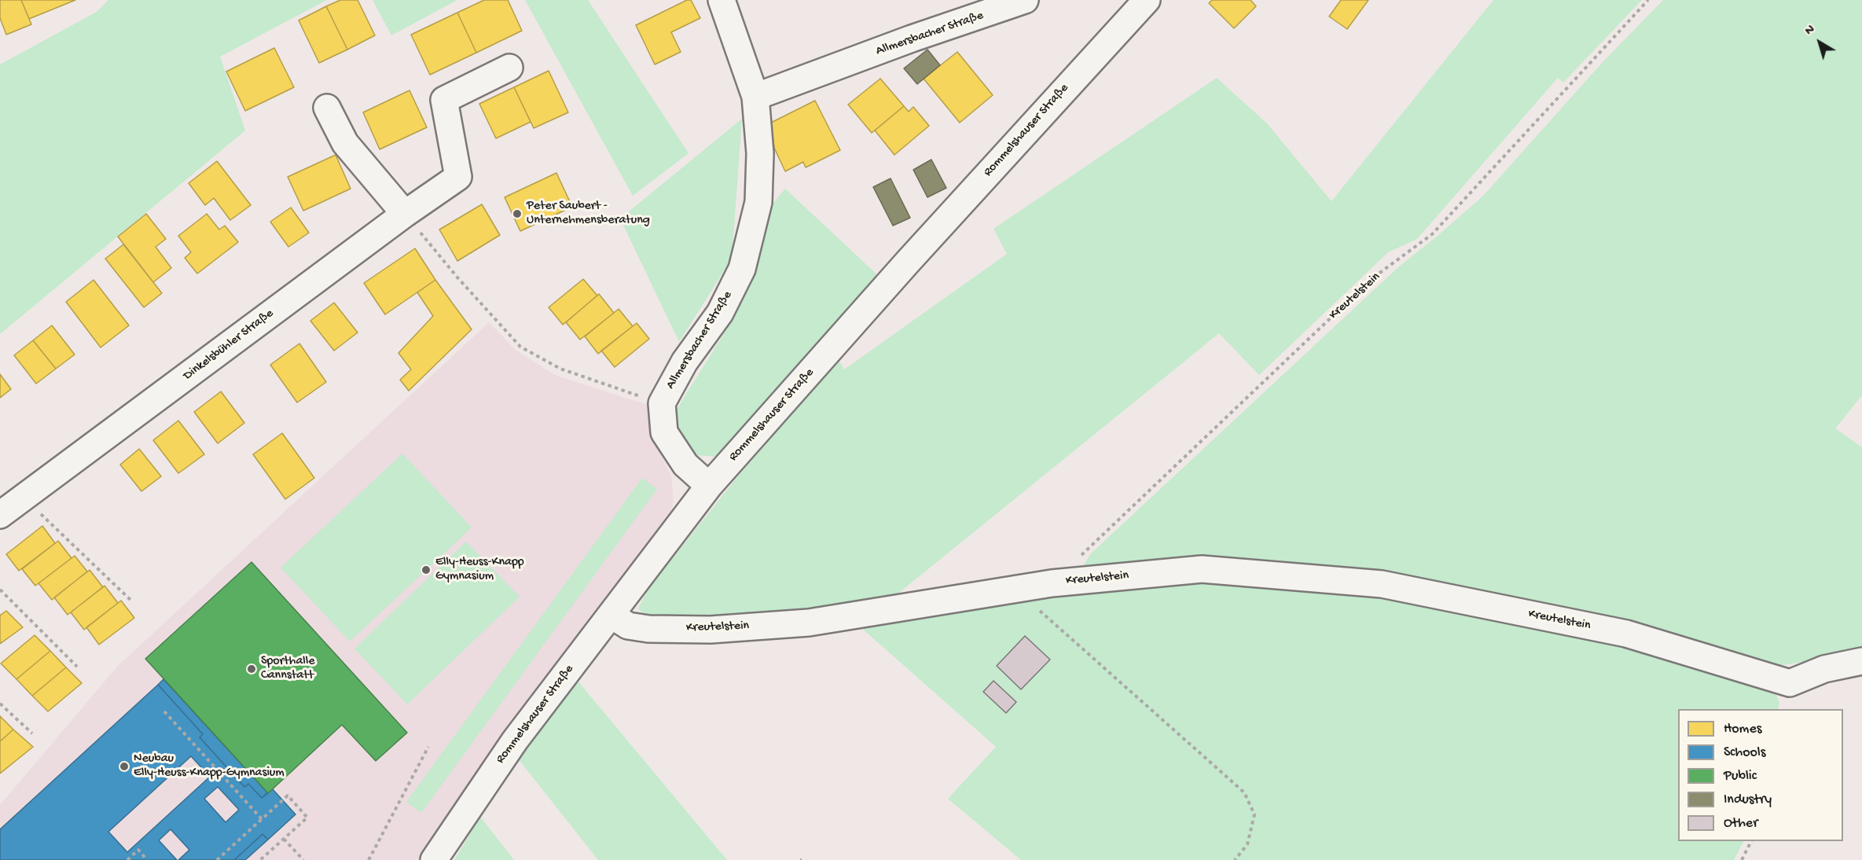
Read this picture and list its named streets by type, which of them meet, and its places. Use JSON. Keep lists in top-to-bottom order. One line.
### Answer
{"streets":{"street":["Allmersbacher Straße","Rommelshauser Straße","Kreutelstein","Dinkelsbühler Straße"]},"crossings":[["Allmersbacher Straße","Rommelshauser Straße"],["Rommelshauser Straße","Kreutelstein"]],"places":["Peter Saubert - Unternehmensberatung","Elly-Heuss-Knapp Gymnasium","Sporthalle Cannstatt","Neubau Elly-Heuss-Knapp-Gymnasium"],"legend":["Homes","Schools","Public","Industry","Other"],"north":"top left"}
